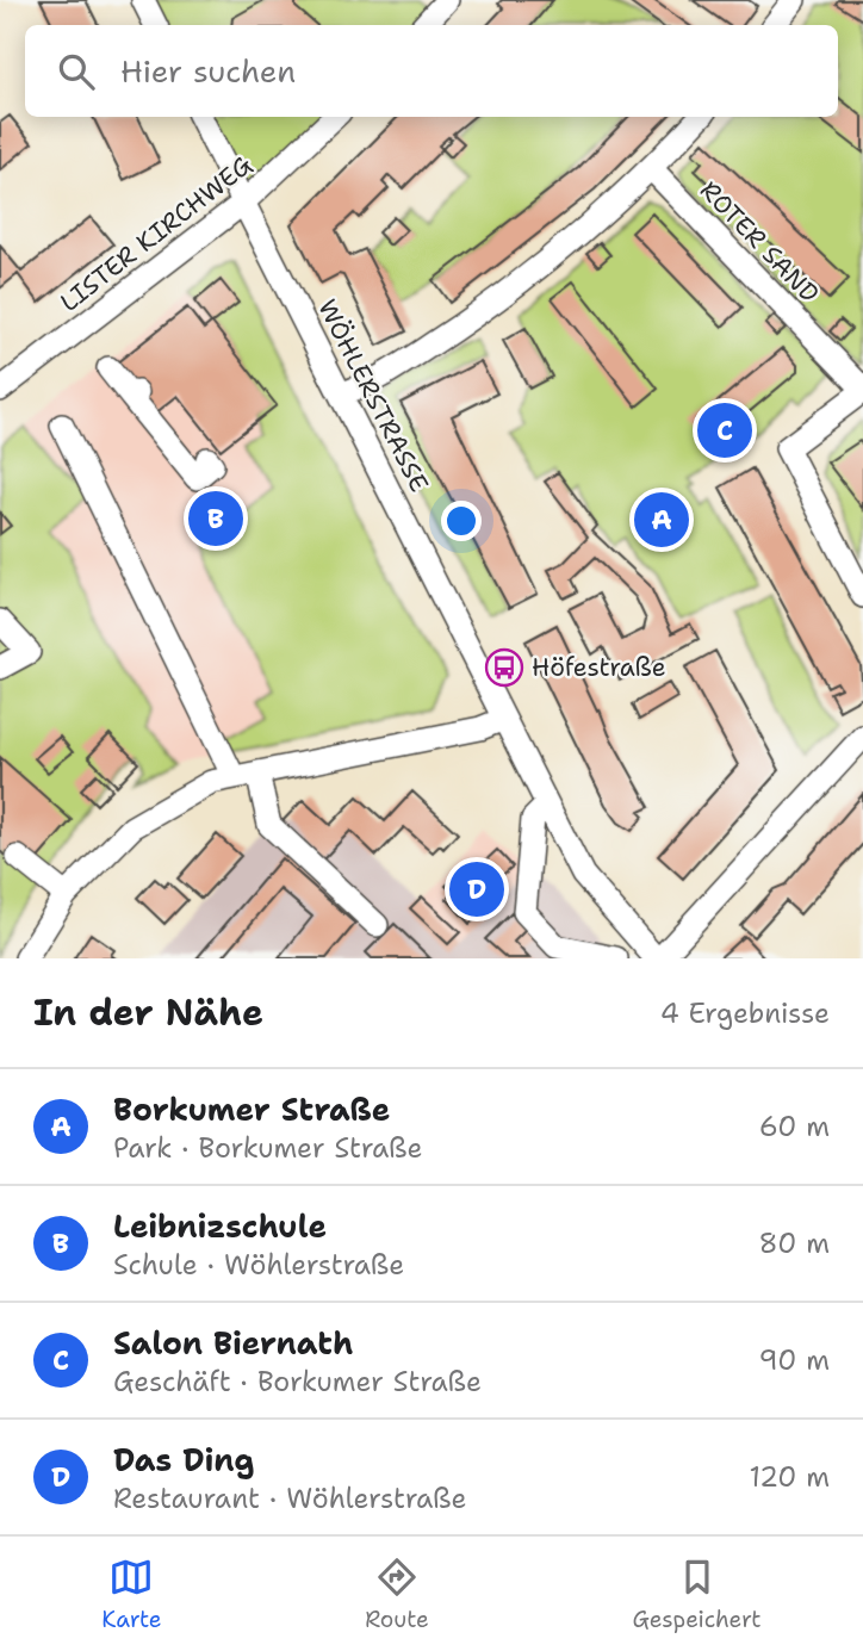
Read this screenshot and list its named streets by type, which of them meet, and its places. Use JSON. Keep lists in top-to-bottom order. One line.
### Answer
{"streets":{"street":["LISTER KIRCHWEG","ROTER SAND","WÖHLERSTRASSE"]},"crossings":[["LISTER KIRCHWEG","WÖHLERSTRASSE"]],"places":{"bus stop":["Höfestraße"]},"page":{"search":"Hier suchen","pins":["C","B","A","D"],"heading":["In der Nähe","4 Ergebnisse"],"list":[{"mark":"A","name":"Borkumer Straße","note":"Park · Borkumer Straße","value":"60 m"},{"mark":"B","name":"Leibnizschule","note":"Schule · Wöhlerstraße","value":"80 m"},{"mark":"C","name":"Salon Biernath","note":"Geschäft · Borkumer Straße","value":"90 m"},{"mark":"D","name":"Das Ding","note":"Restaurant · Wöhlerstraße","value":"120 m"}],"nav":["Karte","Route","Gespeichert"]}}
